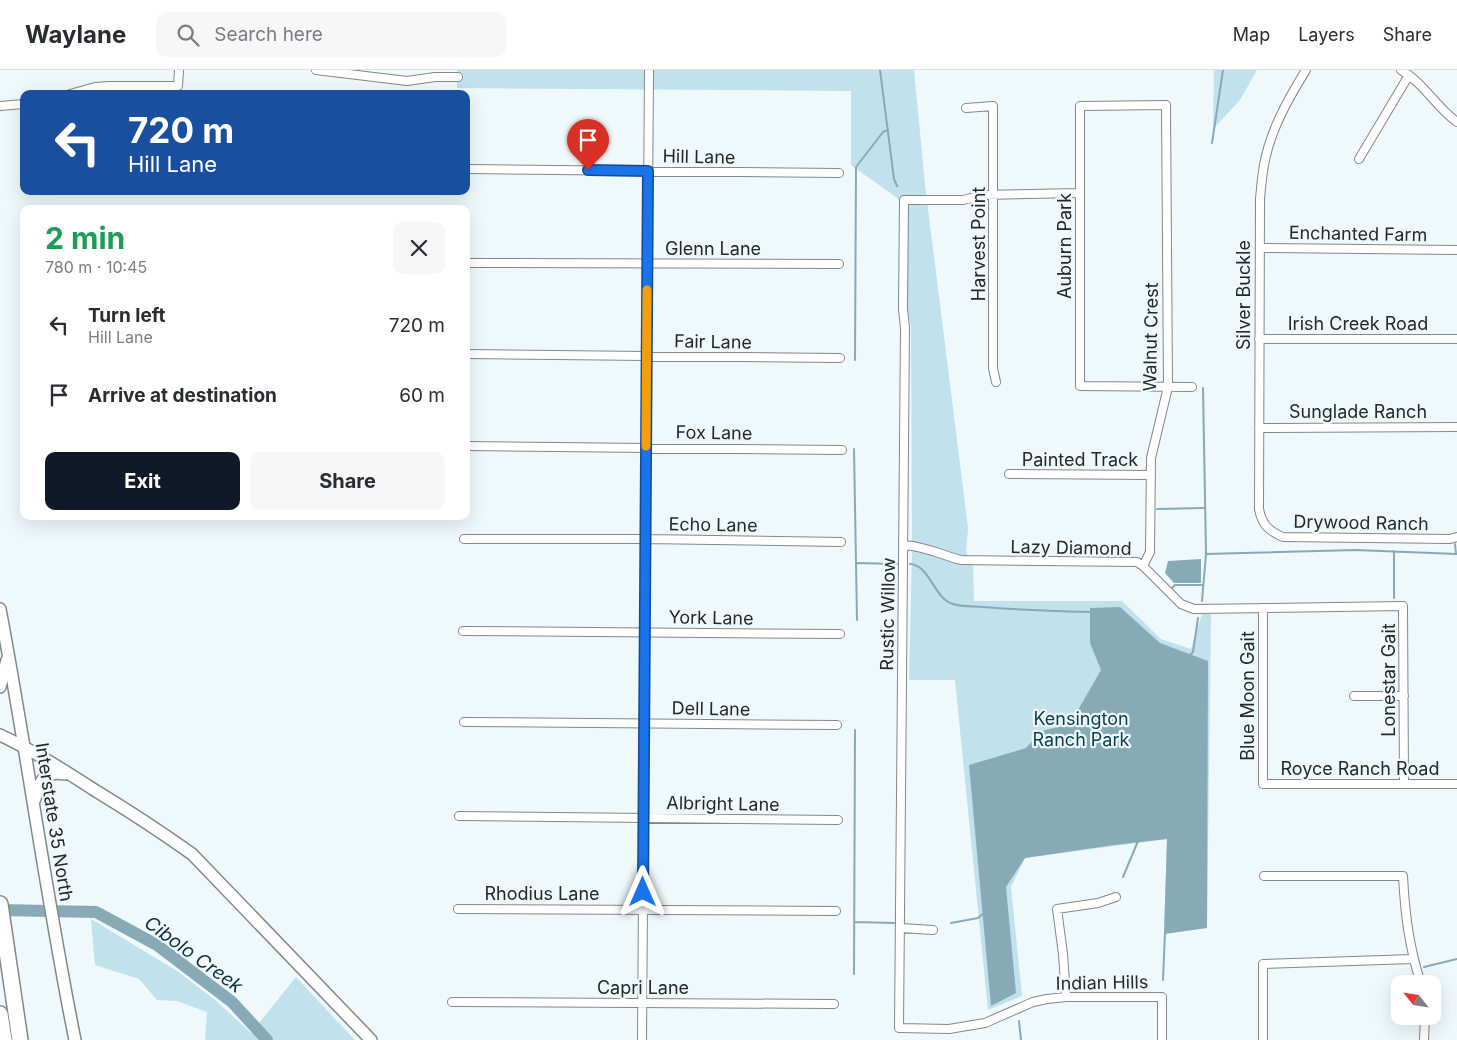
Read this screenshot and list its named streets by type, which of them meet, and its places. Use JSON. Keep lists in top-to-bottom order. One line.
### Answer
{"streets":{"main road":["Interstate 35 North"],"street":["Hill Lane","Enchanted Farm","Harvest Point","Auburn Park","Glenn Lane","Silver Buckle","Irish Creek Road","Walnut Crest","Fair Lane","Sunglade Ranch","Fox Lane","Painted Track","Drywood Ranch","Echo Lane","Lazy Diamond","Rustic Willow","York Lane","Lonestar Gait","Blue Moon Gait","Dell Lane","Royce Ranch Road","Albright Lane","Rhodius Lane","Indian Hills","Capri Lane"]},"crossings":[["Enchanted Farm","Silver Buckle"],["Harvest Point","Rustic Willow"],["Auburn Park","Walnut Crest"],["Silver Buckle","Irish Creek Road"],["Silver Buckle","Sunglade Ranch"],["Silver Buckle","Drywood Ranch"],["Walnut Crest","Painted Track"],["Walnut Crest","Lazy Diamond"],["Lazy Diamond","Rustic Willow"],["Lazy Diamond","Lonestar Gait"],["Lazy Diamond","Blue Moon Gait"],["Rustic Willow","Indian Hills"],["Lonestar Gait","Royce Ranch Road"],["Blue Moon Gait","Royce Ranch Road"]],"water":["Cibolo Creek"],"parks":["Kensington Ranch Park"],"north":"top left","page":{"header":"Waylane","search":"Search here","nav":["Map","Layers","Share"],"turn":["720 m","Hill Lane"],"heading":["2 min","780 m · 10:45"],"list":[{"name":"Turn left","note":"Hill Lane","value":"720 m"},{"name":"Arrive at destination","value":"60 m"}],"buttons":["Exit","Share"]}}
